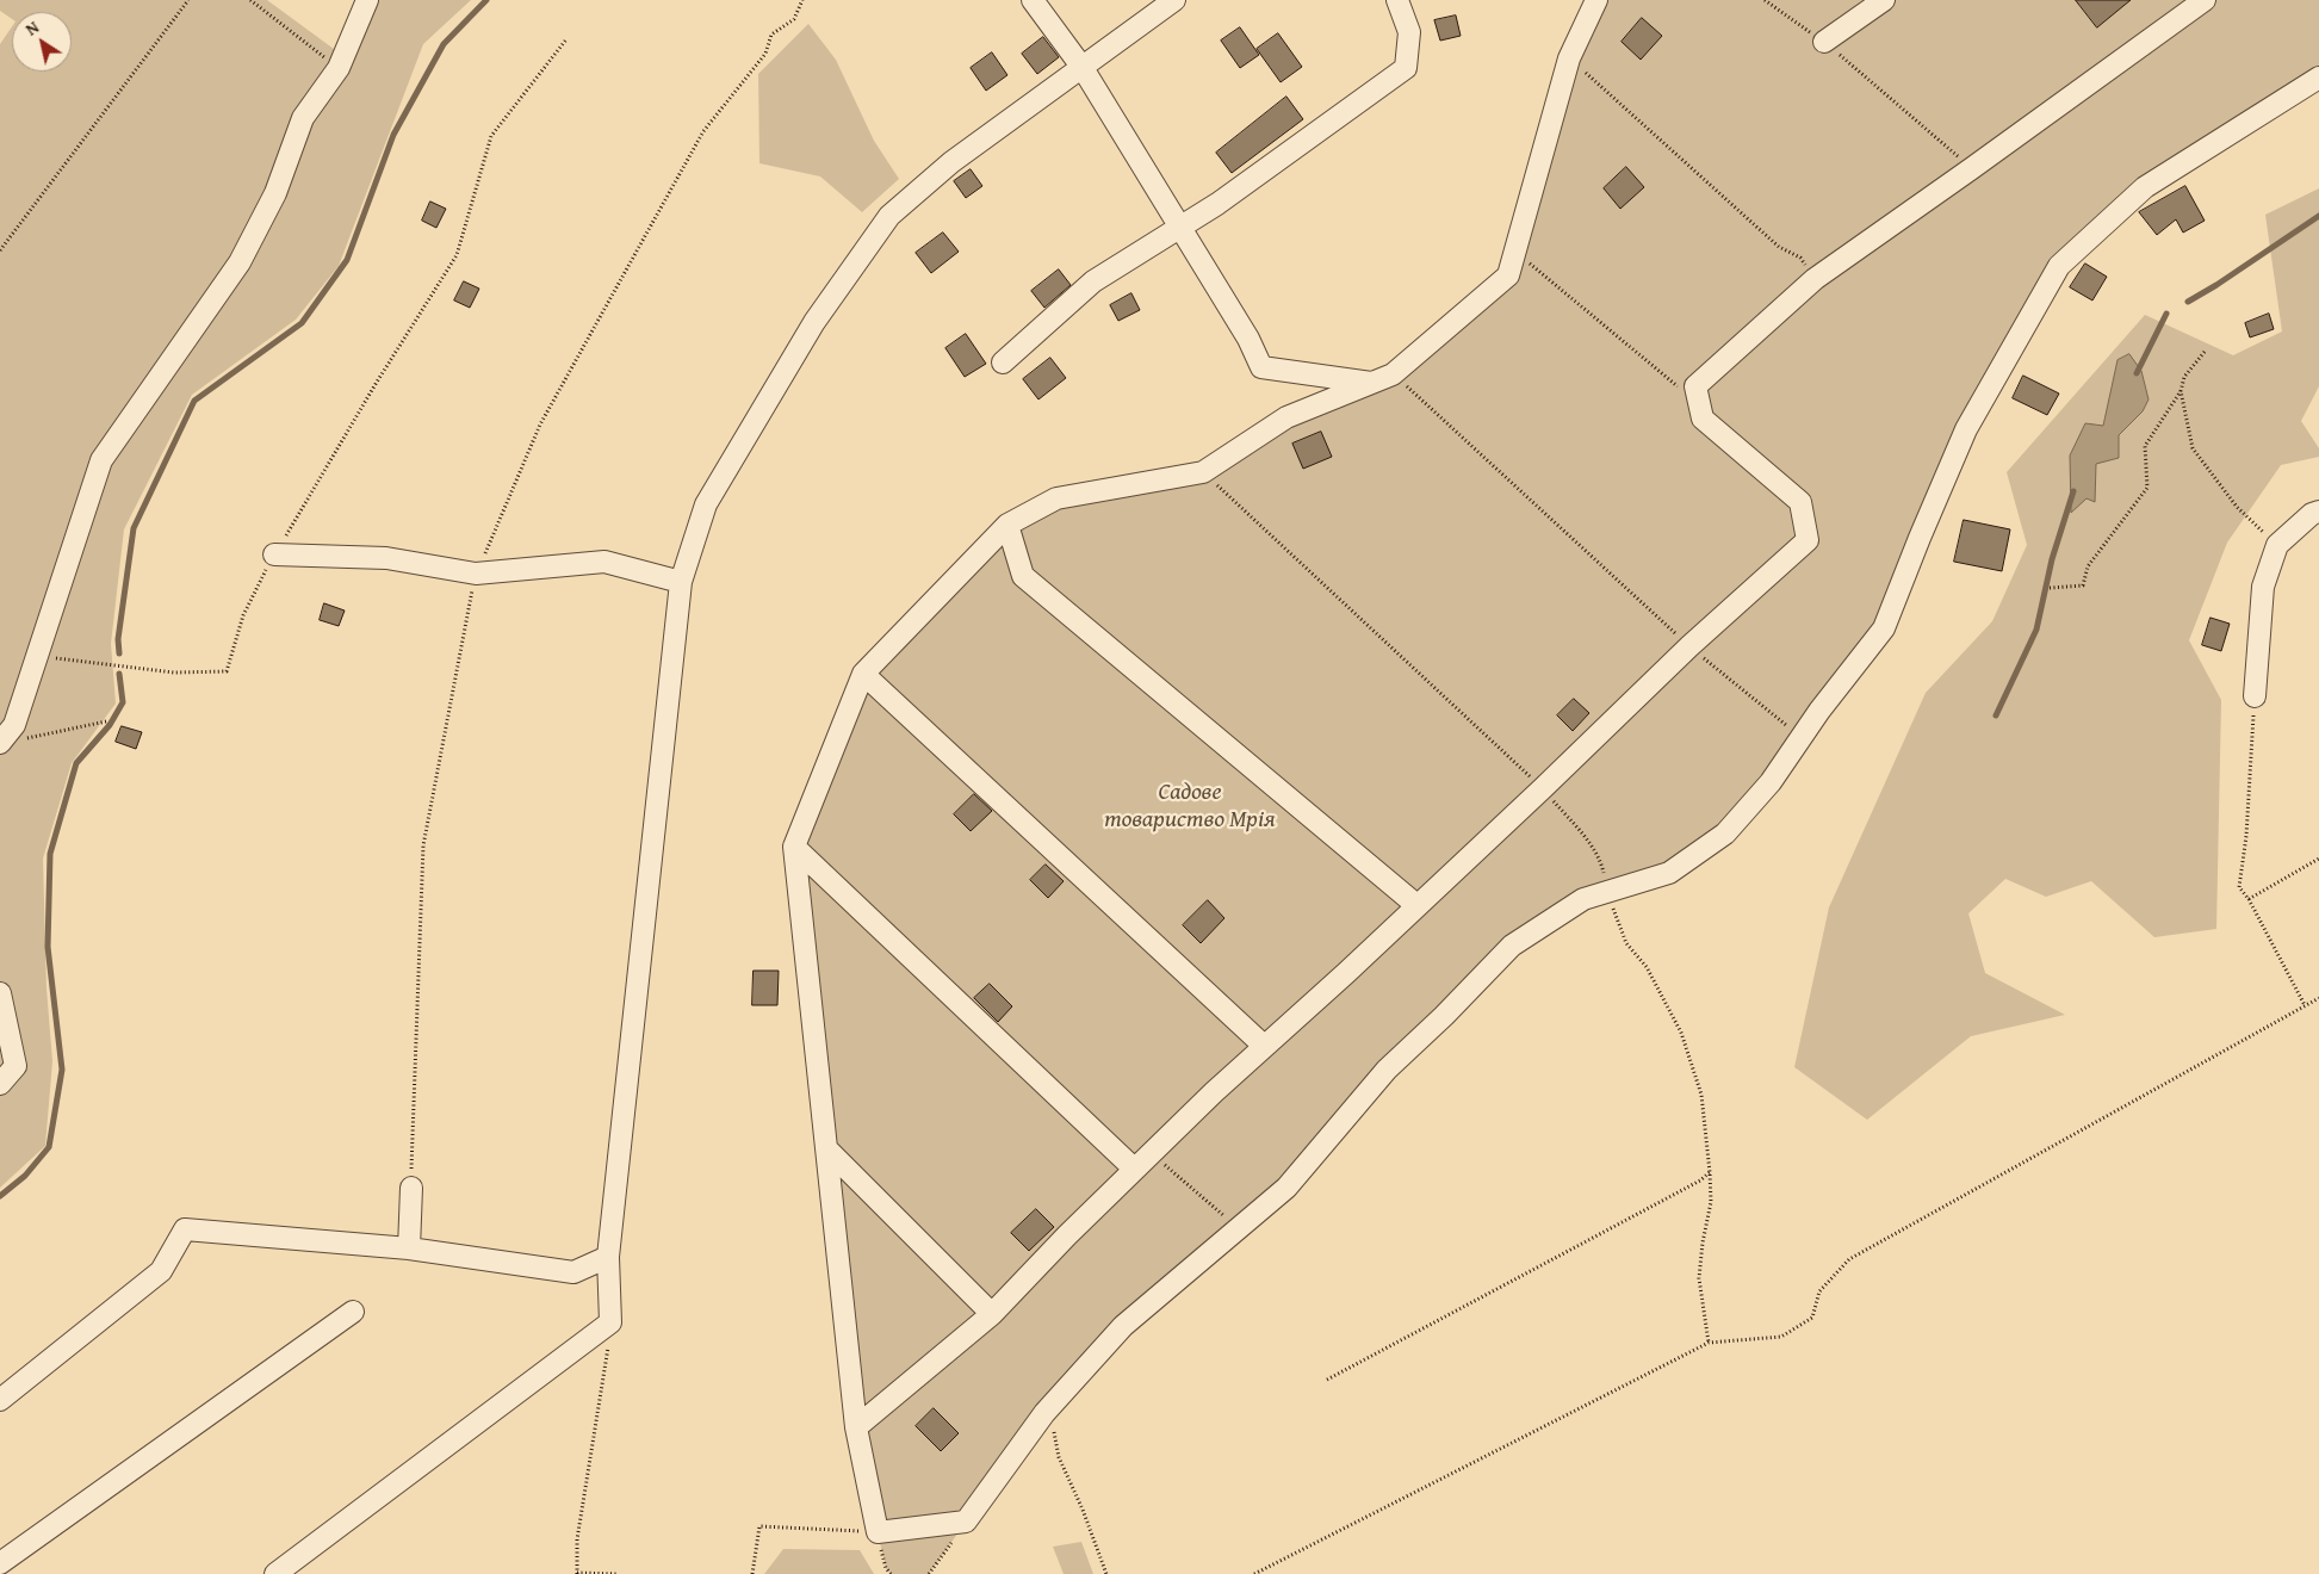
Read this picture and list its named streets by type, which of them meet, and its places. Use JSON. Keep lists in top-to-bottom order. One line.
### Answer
{"parks":["Садове товариство Мрія"],"north":"top left"}
